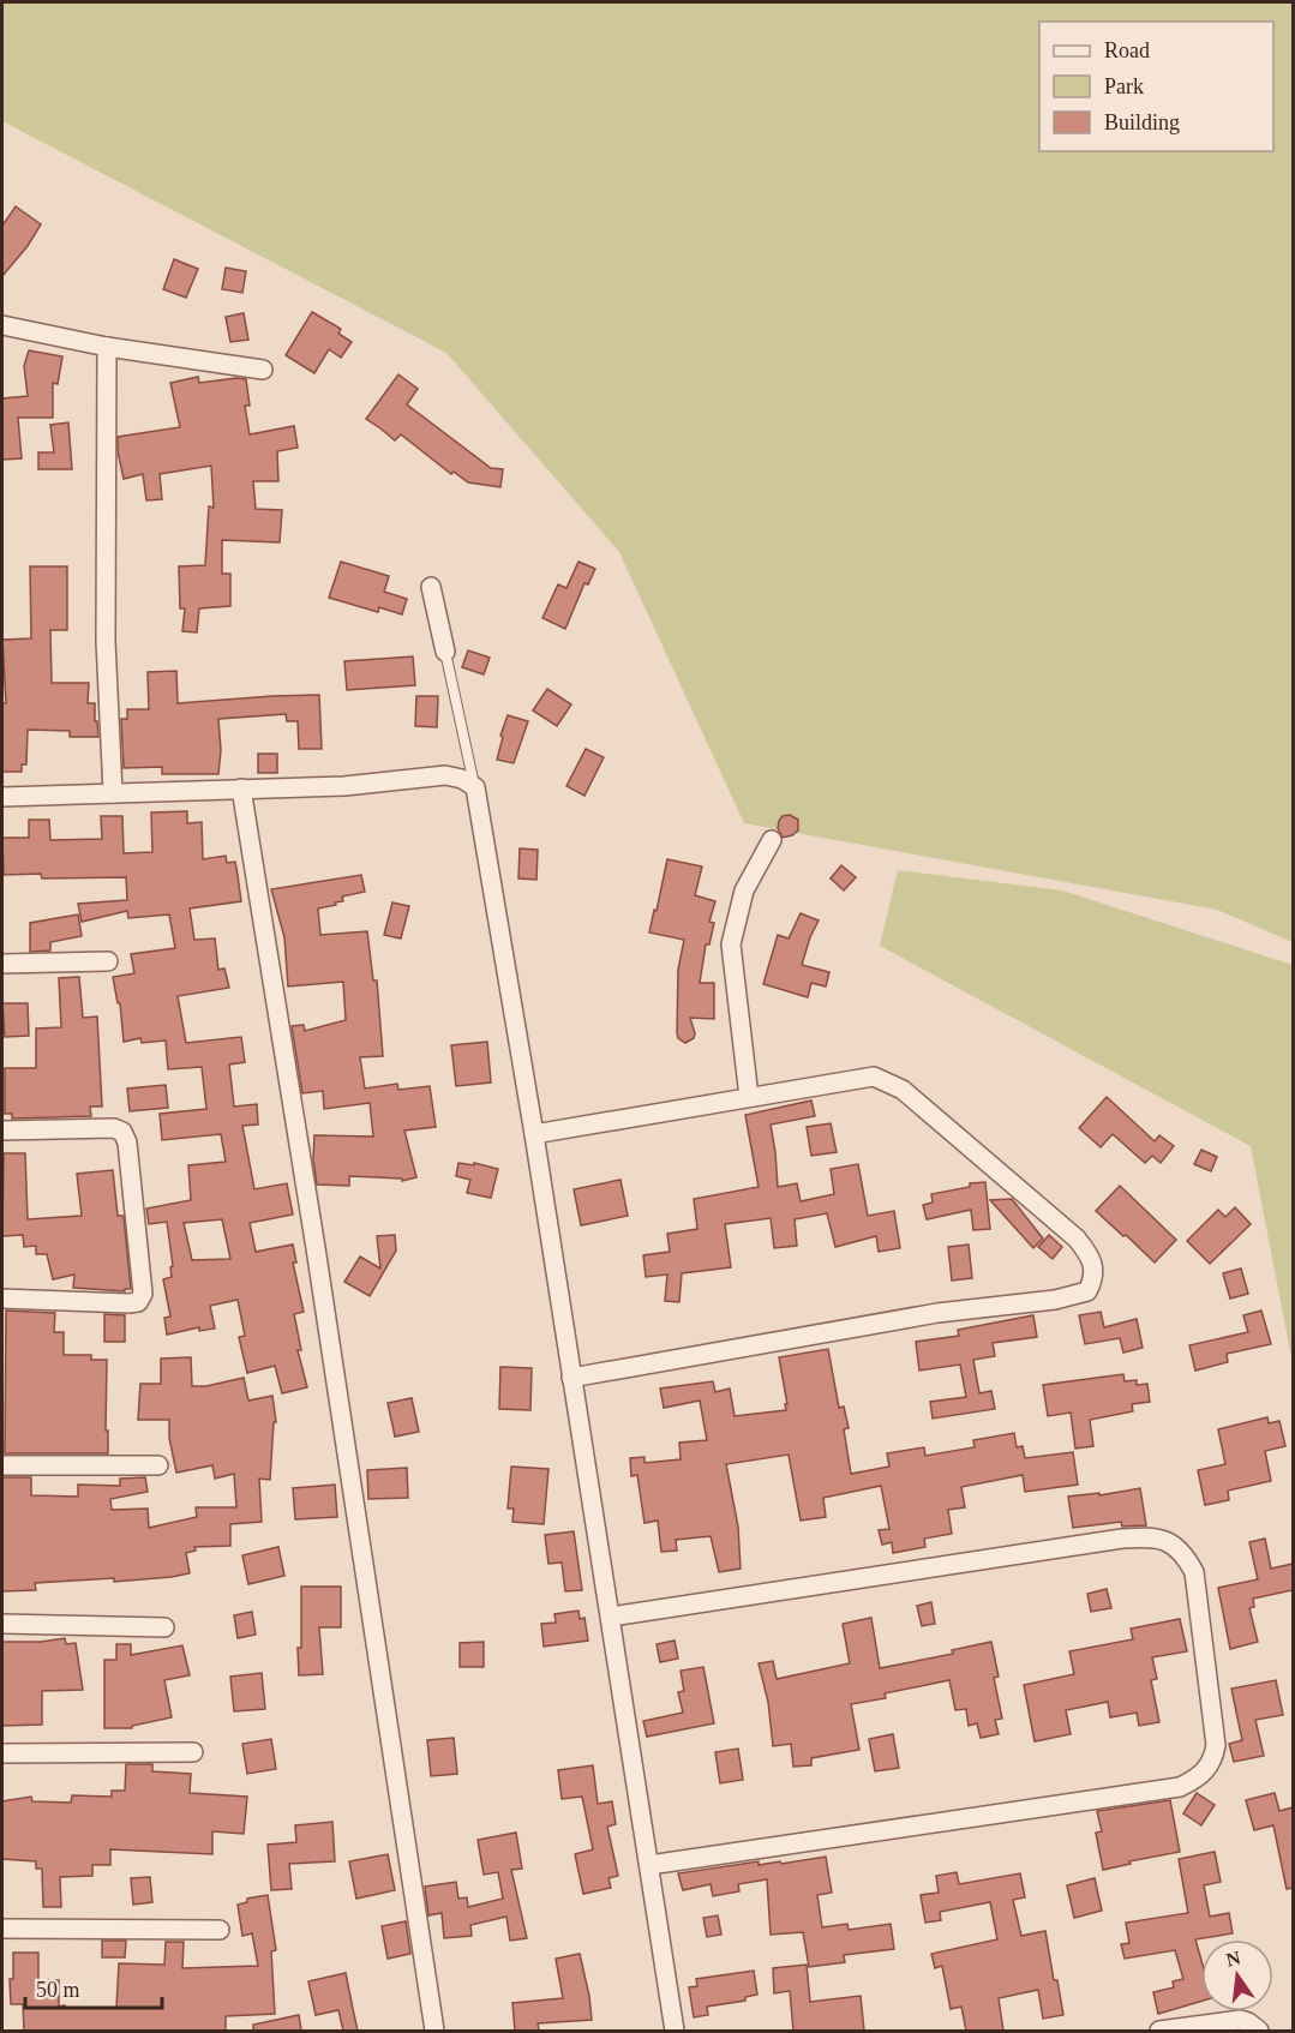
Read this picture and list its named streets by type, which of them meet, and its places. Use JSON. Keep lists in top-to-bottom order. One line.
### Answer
{"legend":["Road","Park","Building"],"scale_bar":"50 m","north":"top"}
